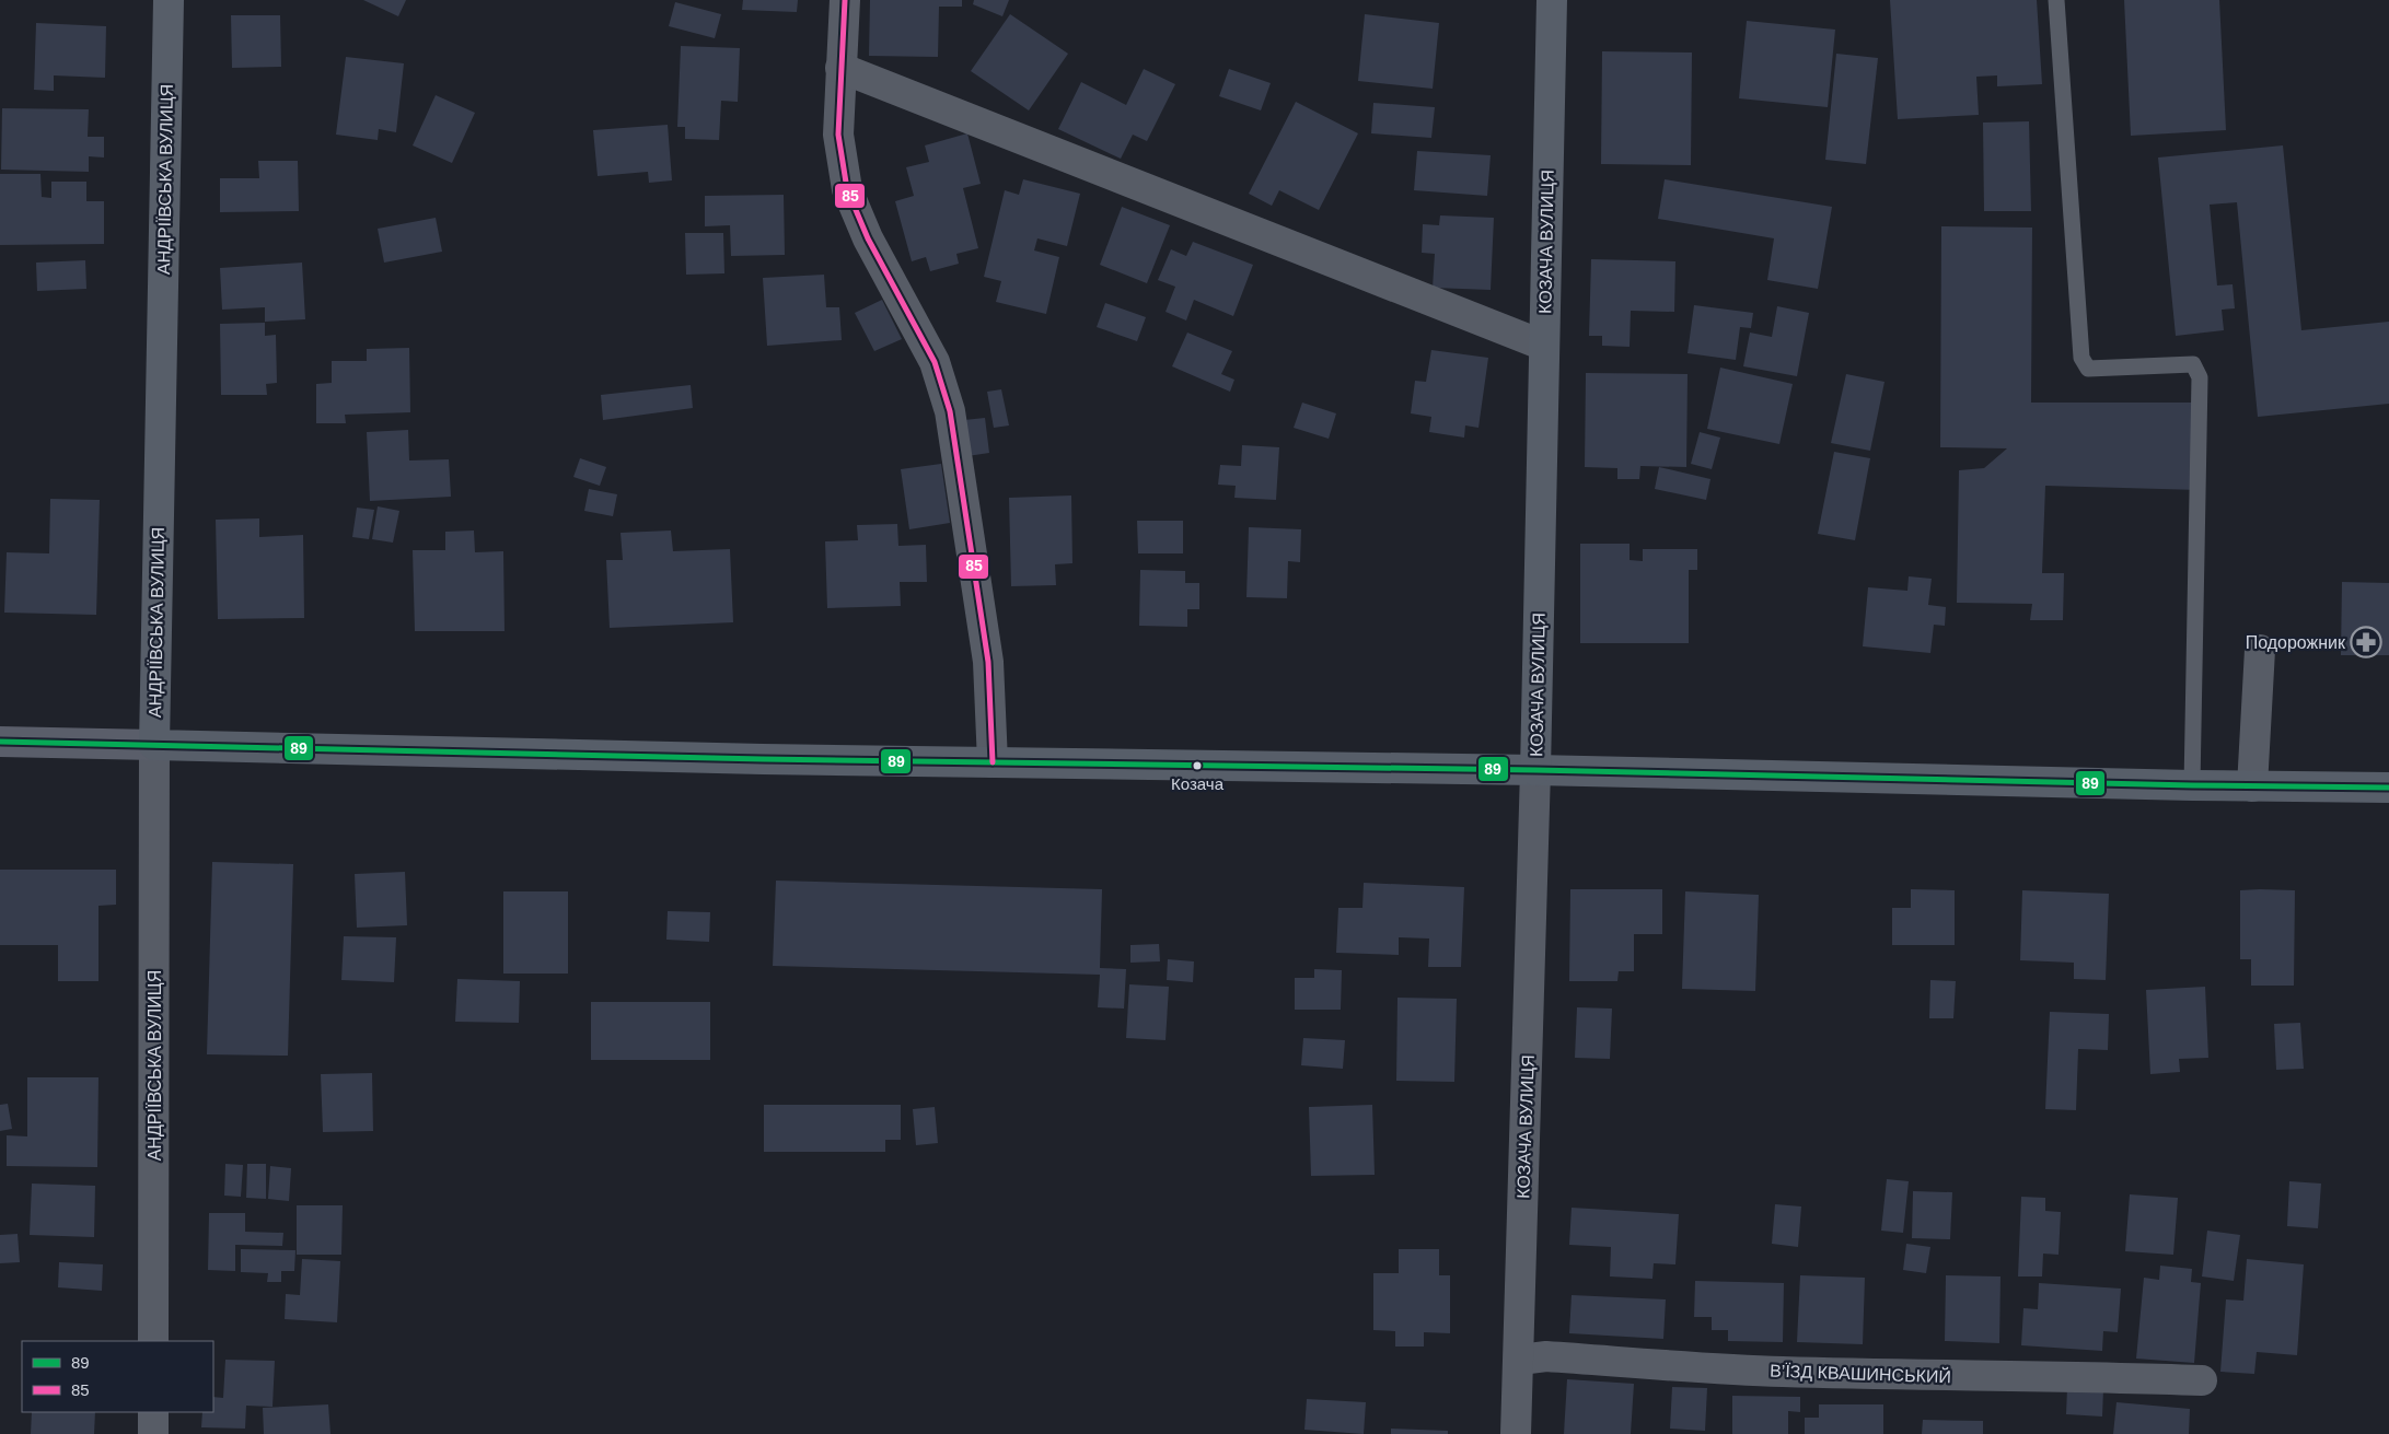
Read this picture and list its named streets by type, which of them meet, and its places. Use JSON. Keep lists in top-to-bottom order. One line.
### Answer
{"streets":{"main road":["АНДРІЇВСЬКА ВУЛИЦЯ","КОЗАЧА ВУЛИЦЯ"],"street":["В’ЇЗД КВАШИНСЬКИЙ"]},"crossings":[["КОЗАЧА ВУЛИЦЯ","В’ЇЗД КВАШИНСЬКИЙ"]],"places":{"pharmacy":["Подорожник"],"other":["Козача"]},"lines":["transit line 85","transit line 89"],"legend":["89","85"]}
